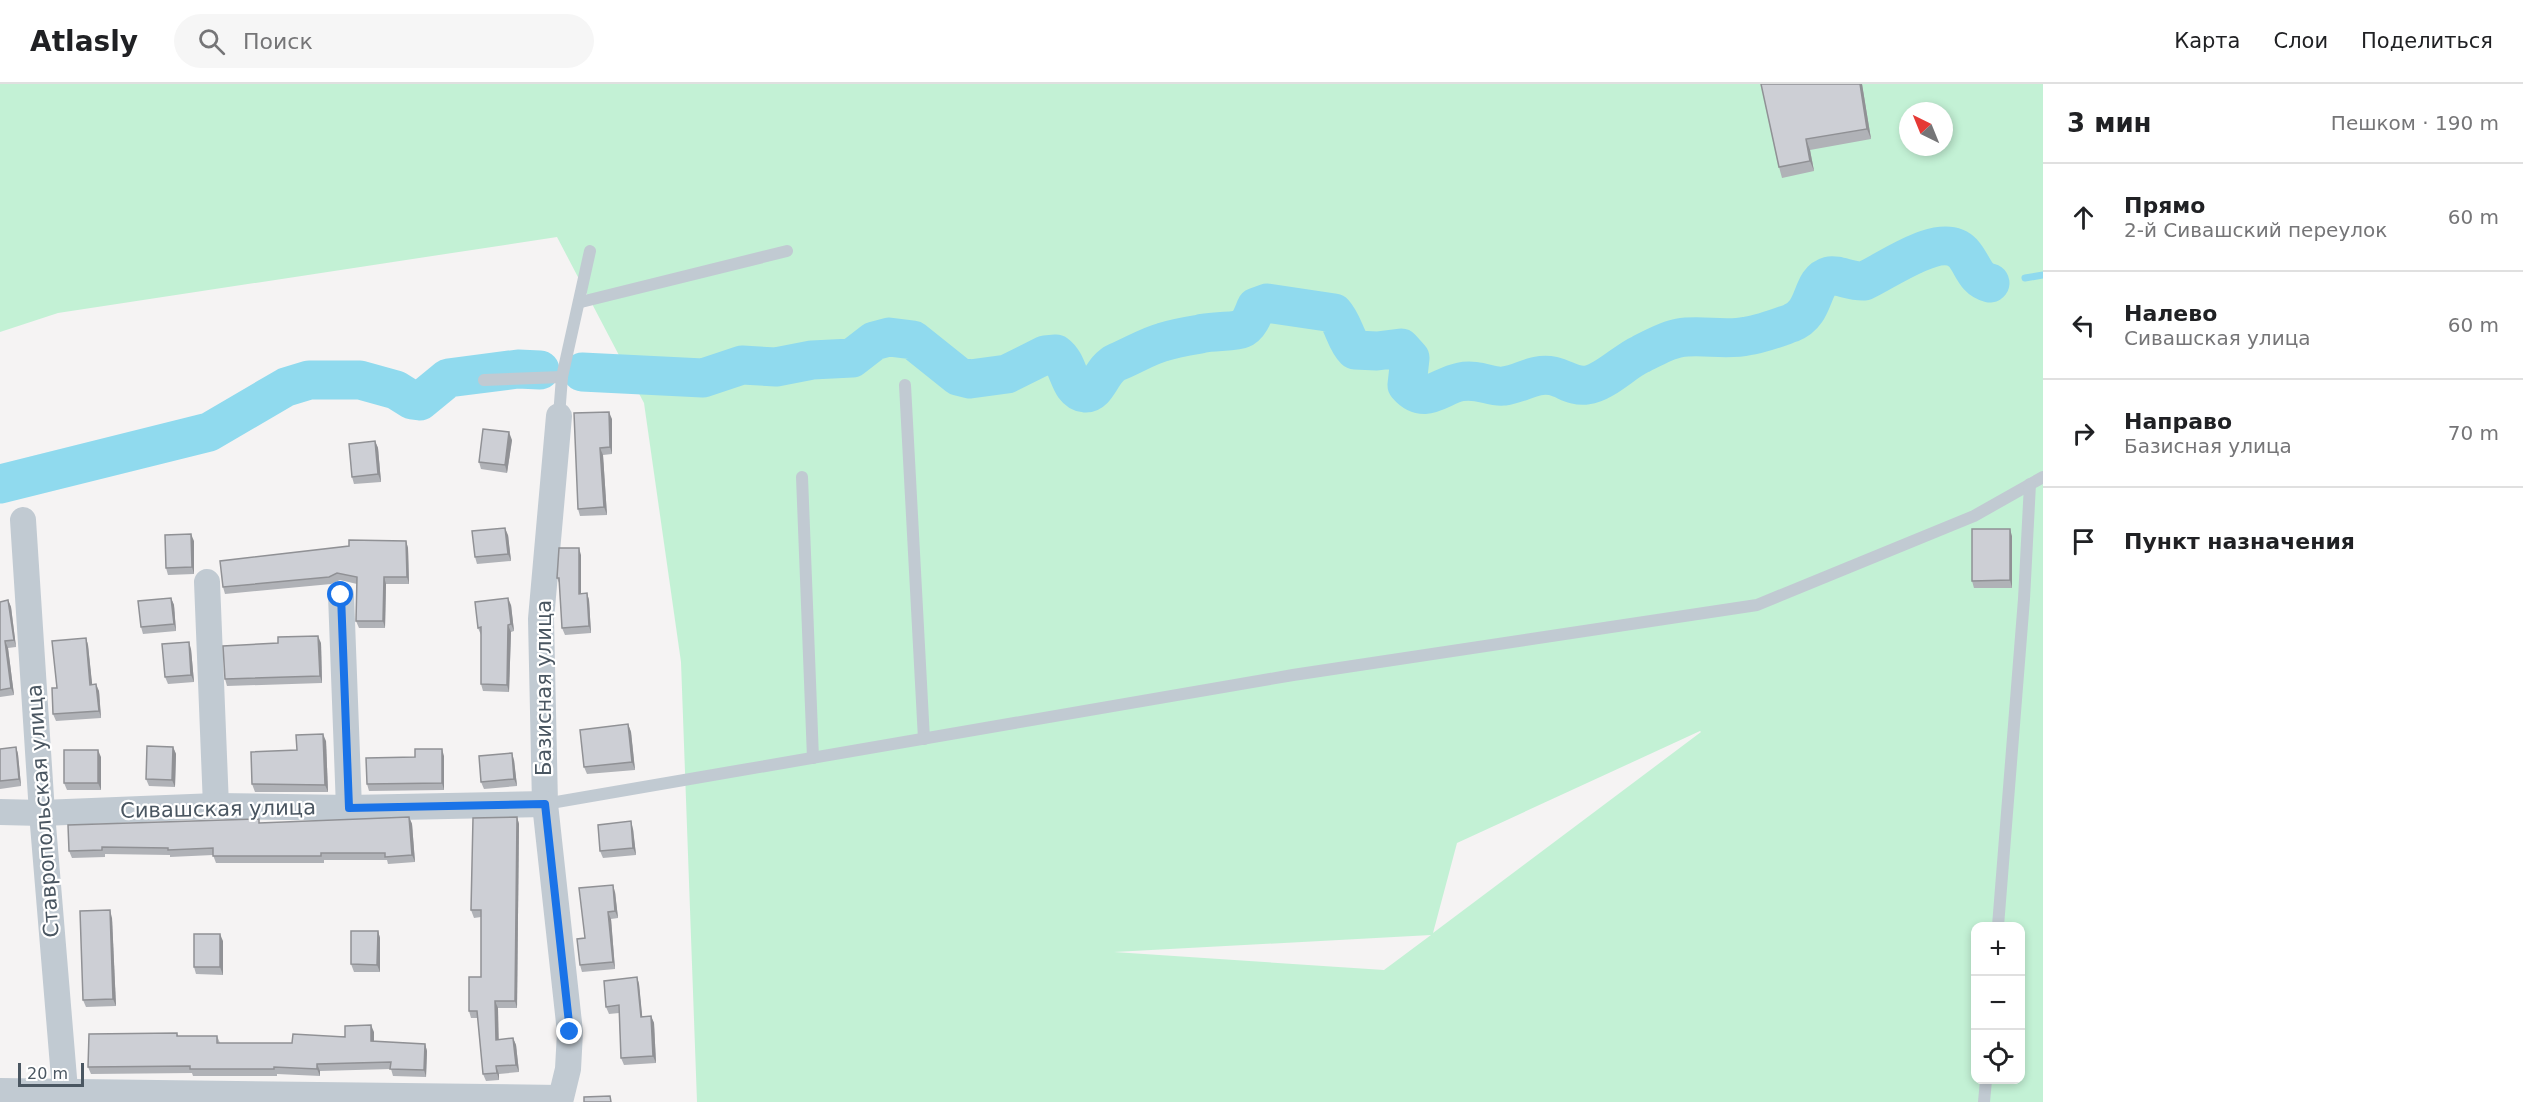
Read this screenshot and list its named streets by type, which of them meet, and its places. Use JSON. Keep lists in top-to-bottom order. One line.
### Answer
{"streets":{"street":["Базисная улица","Сивашская улица","Ставропольская улица"]},"crossings":[["Базисная улица","Сивашская улица"],["Сивашская улица","Ставропольская улица"]],"scale_bar":"20 m","north":"top left","page":{"header":"Atlasly","search":"Поиск","nav":["Карта","Слои","Поделиться"],"heading":["3 мин","Пешком · 190 m"],"list":[["Прямо","2-й Сивашский переулок","60 m"],["Налево","Сивашская улица","60 m"],["Направо","Базисная улица","70 m"],"Пункт назначения"],"map_buttons":["+","−"],"scale":"20 m"}}
